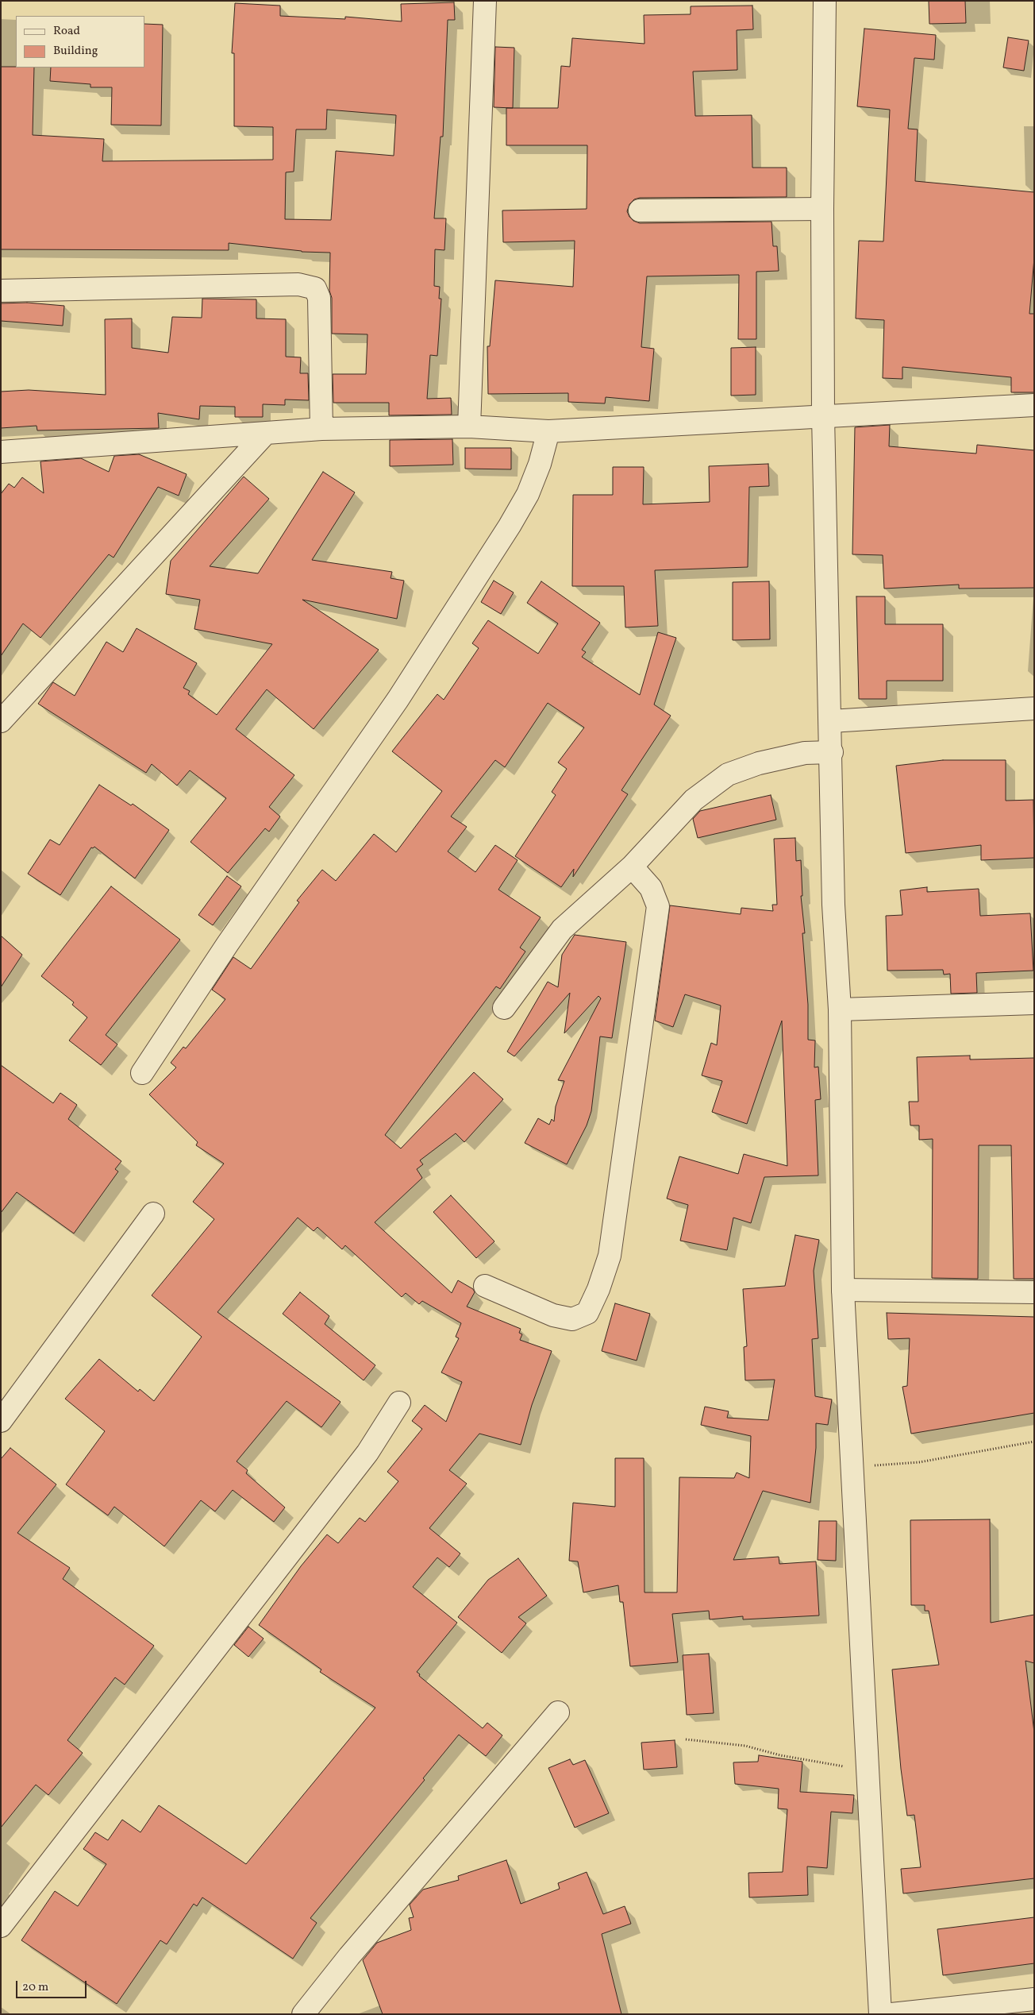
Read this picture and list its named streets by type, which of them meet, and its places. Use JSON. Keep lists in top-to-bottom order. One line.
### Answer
{"legend":["Road","Building"],"scale_bar":"20 m"}
